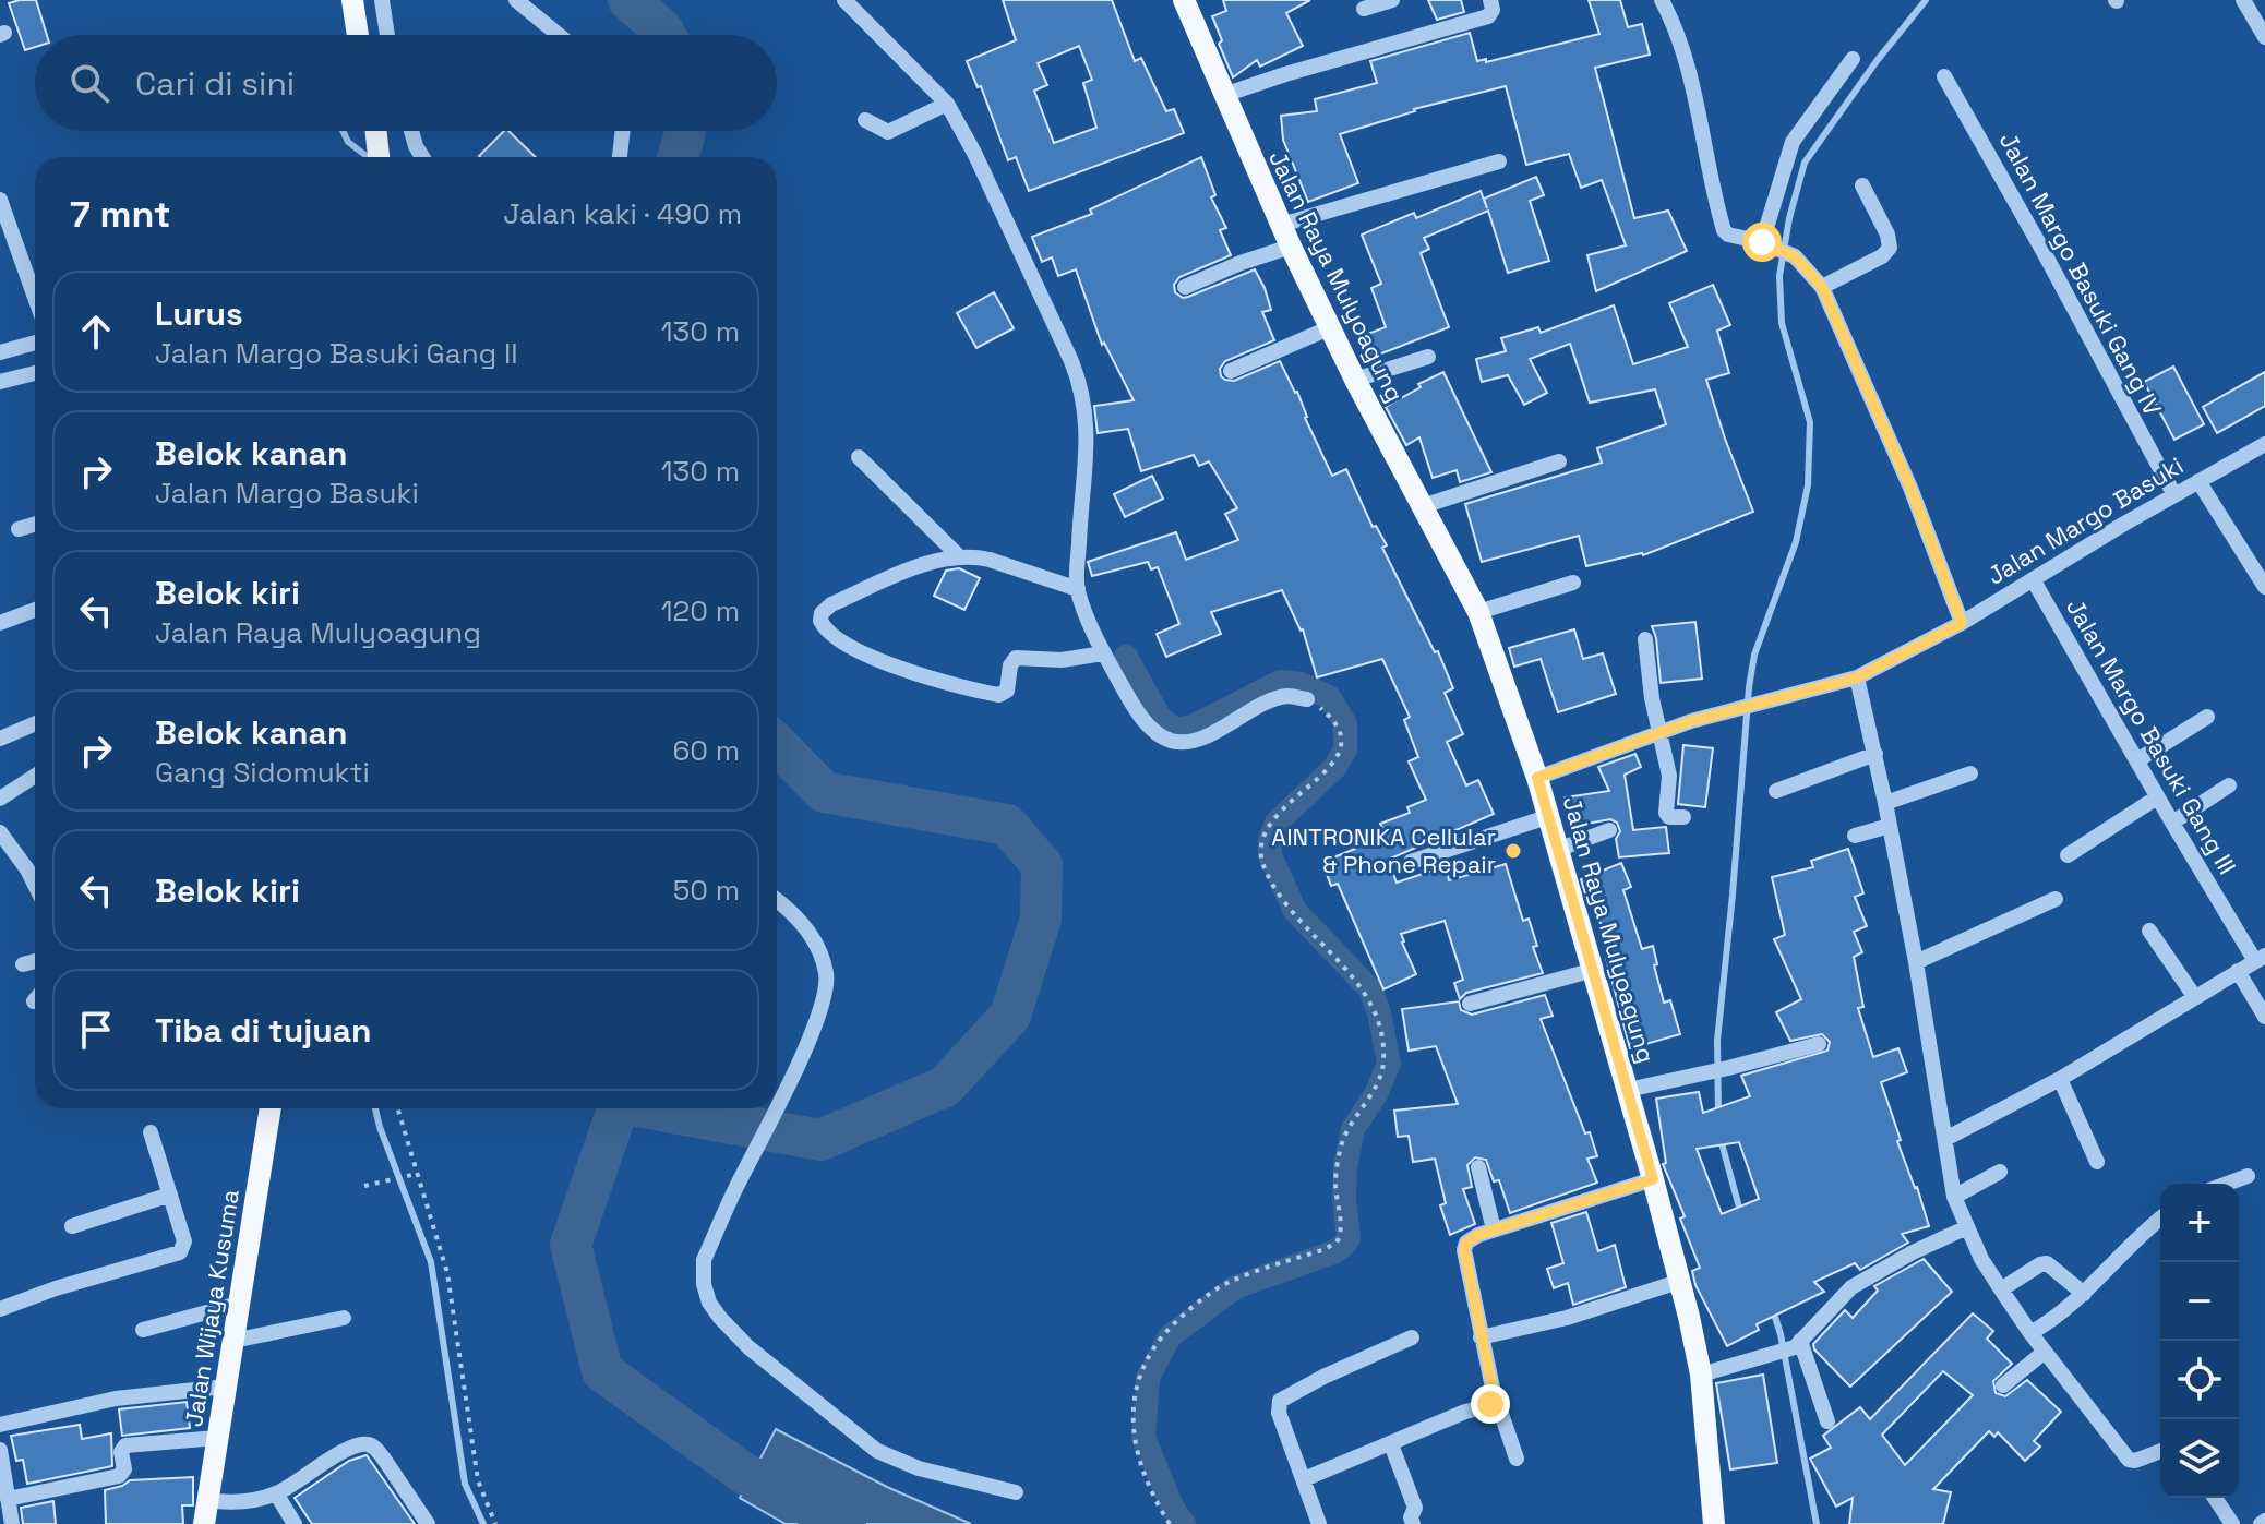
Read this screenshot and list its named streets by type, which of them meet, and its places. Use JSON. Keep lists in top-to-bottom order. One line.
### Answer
{"streets":{"main road":["Jalan Raya Mulyoagung","Jalan Wijaya Kusuma"],"street":["Jalan Margo Basuki Gang IV","Jalan Margo Basuki","Jalan Margo Basuki Gang III"]},"crossings":[["Jalan Margo Basuki Gang IV","Jalan Margo Basuki"],["Jalan Raya Mulyoagung","Jalan Margo Basuki"],["Jalan Margo Basuki","Jalan Margo Basuki Gang III"]],"places":["AINTRONIKA Cellular & Phone Repair"],"page":{"search":"Cari di sini","heading":["7 mnt","Jalan kaki · 490 m"],"list":[["Lurus","Jalan Margo Basuki Gang II","130 m"],["Belok kanan","Jalan Margo Basuki","130 m"],["Belok kiri","Jalan Raya Mulyoagung","120 m"],["Belok kanan","Gang Sidomukti","60 m"],["Belok kiri","50 m"],"Tiba di tujuan"],"map_buttons":["+","−"]}}
